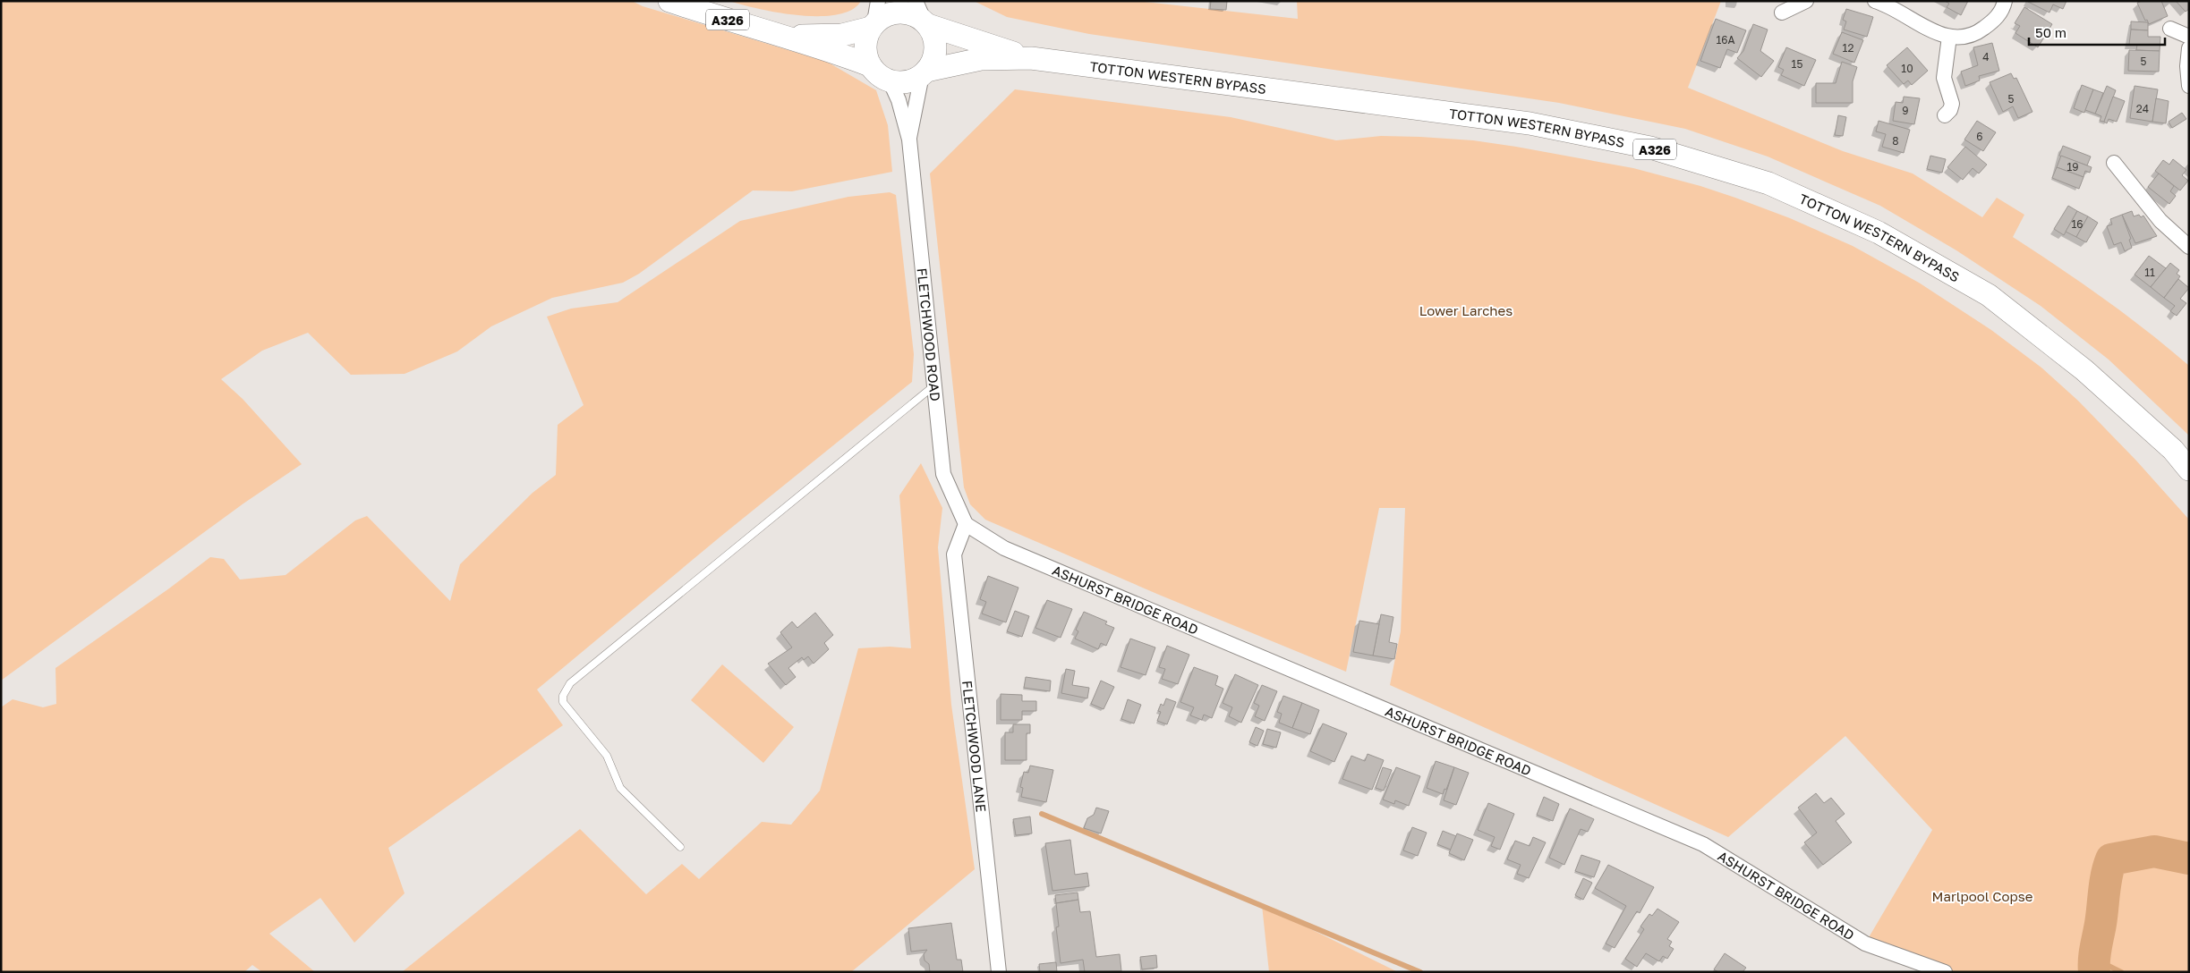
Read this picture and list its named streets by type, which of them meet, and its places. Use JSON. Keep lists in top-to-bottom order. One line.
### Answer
{"streets":{"main road":["A326","TOTTON WESTERN BYPASS"],"street":["FLETCHWOOD ROAD","ASHURST BRIDGE ROAD","FLETCHWOOD LANE"]},"crossings":[["A326","TOTTON WESTERN BYPASS"],["A326","FLETCHWOOD ROAD"],["TOTTON WESTERN BYPASS","FLETCHWOOD ROAD"],["FLETCHWOOD ROAD","ASHURST BRIDGE ROAD"],["FLETCHWOOD ROAD","FLETCHWOOD LANE"],["ASHURST BRIDGE ROAD","FLETCHWOOD LANE"]],"parks":["Lower Larches","Marlpool Copse"],"house_numbers":["16A","12","4","5","15","10","5","24","9","6","8","19","16","11"],"scale_bar":"50 m"}
